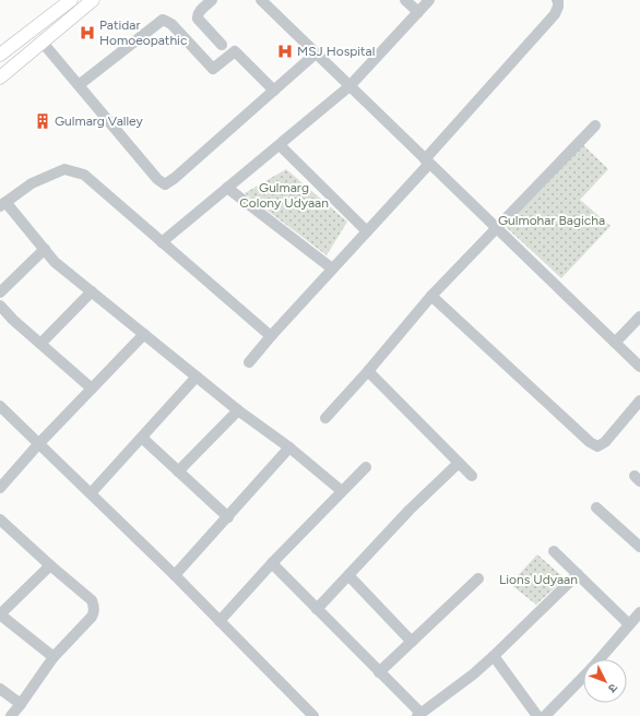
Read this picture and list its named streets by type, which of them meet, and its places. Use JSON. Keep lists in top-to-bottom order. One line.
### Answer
{"parks":["Gulmarg Colony Udyaan","Gulmohar Bagicha","Lions Udyaan"],"places":{"hospital":["Patidar Homoeopathic","MSJ Hospital"],"building":["Gulmarg Valley"]},"north":"bottom right"}
